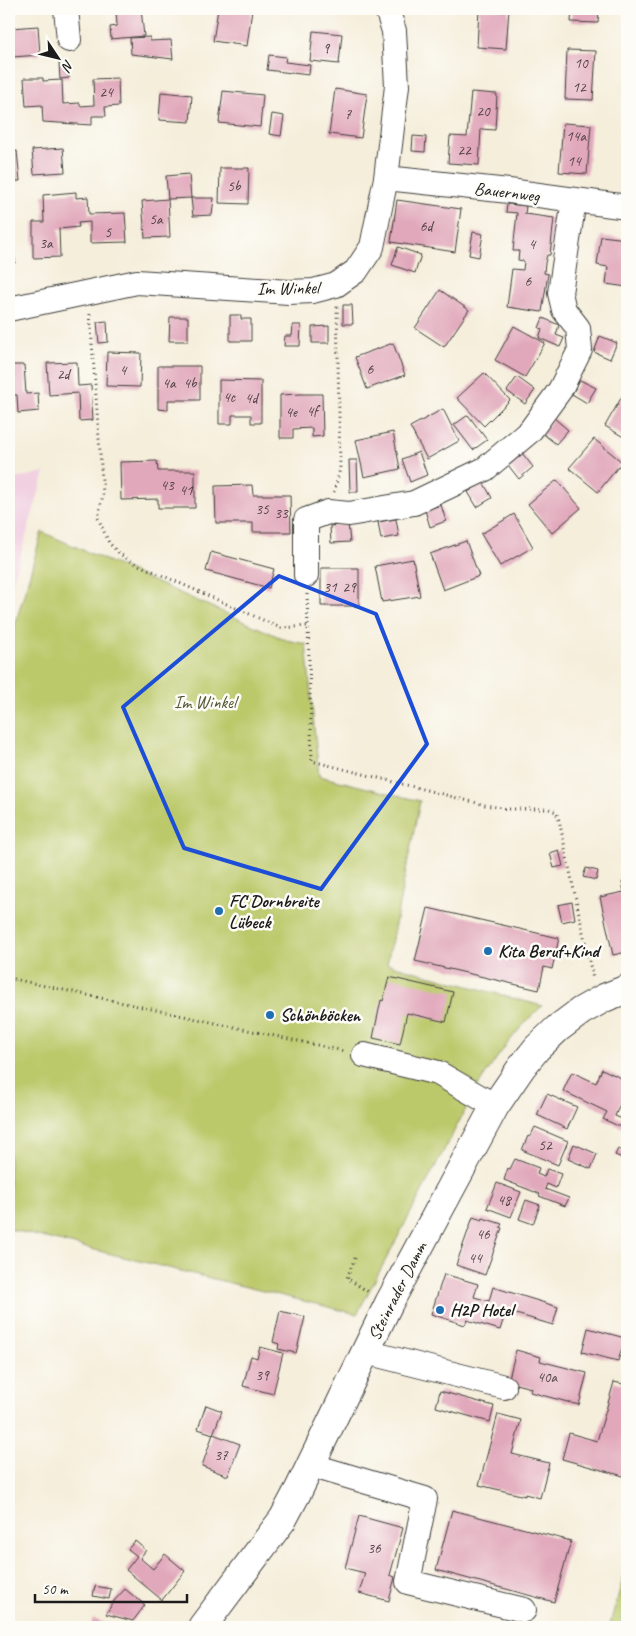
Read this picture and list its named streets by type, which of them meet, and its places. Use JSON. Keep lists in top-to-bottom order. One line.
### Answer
{"streets":{"main road":["Steinrader Damm"],"street":["Bauernweg","Im Winkel"]},"crossings":[["Bauernweg","Im Winkel"]],"parks":["Im Winkel"],"places":["FC Dornbreite Lübeck","Kita Beruf+Kind","Schönböcken","H2P Hotel"],"house_numbers":["9","10","12","24","20","7","14a","22","14","5b","5a","6d","5","3a","4","6","6","4","2d","4a","4b","4c","4d","4f","4e","43","41","35","33","31","29","52","48","46","44","39","40a","37","36"],"scale_bar":"50 m","north":"bottom right"}
